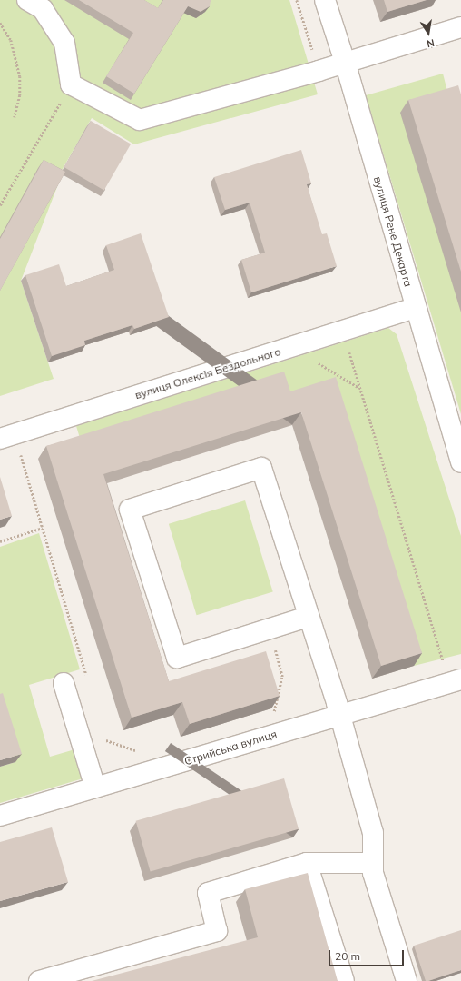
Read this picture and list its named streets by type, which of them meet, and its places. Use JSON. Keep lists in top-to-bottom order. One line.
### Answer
{"streets":{"street":["вулиця Рене Декарта","вулиця Олексія Бездольного","Стрийська вулиця"]},"crossings":[["вулиця Рене Декарта","вулиця Олексія Бездольного"]],"scale_bar":"20 m","north":"bottom"}
